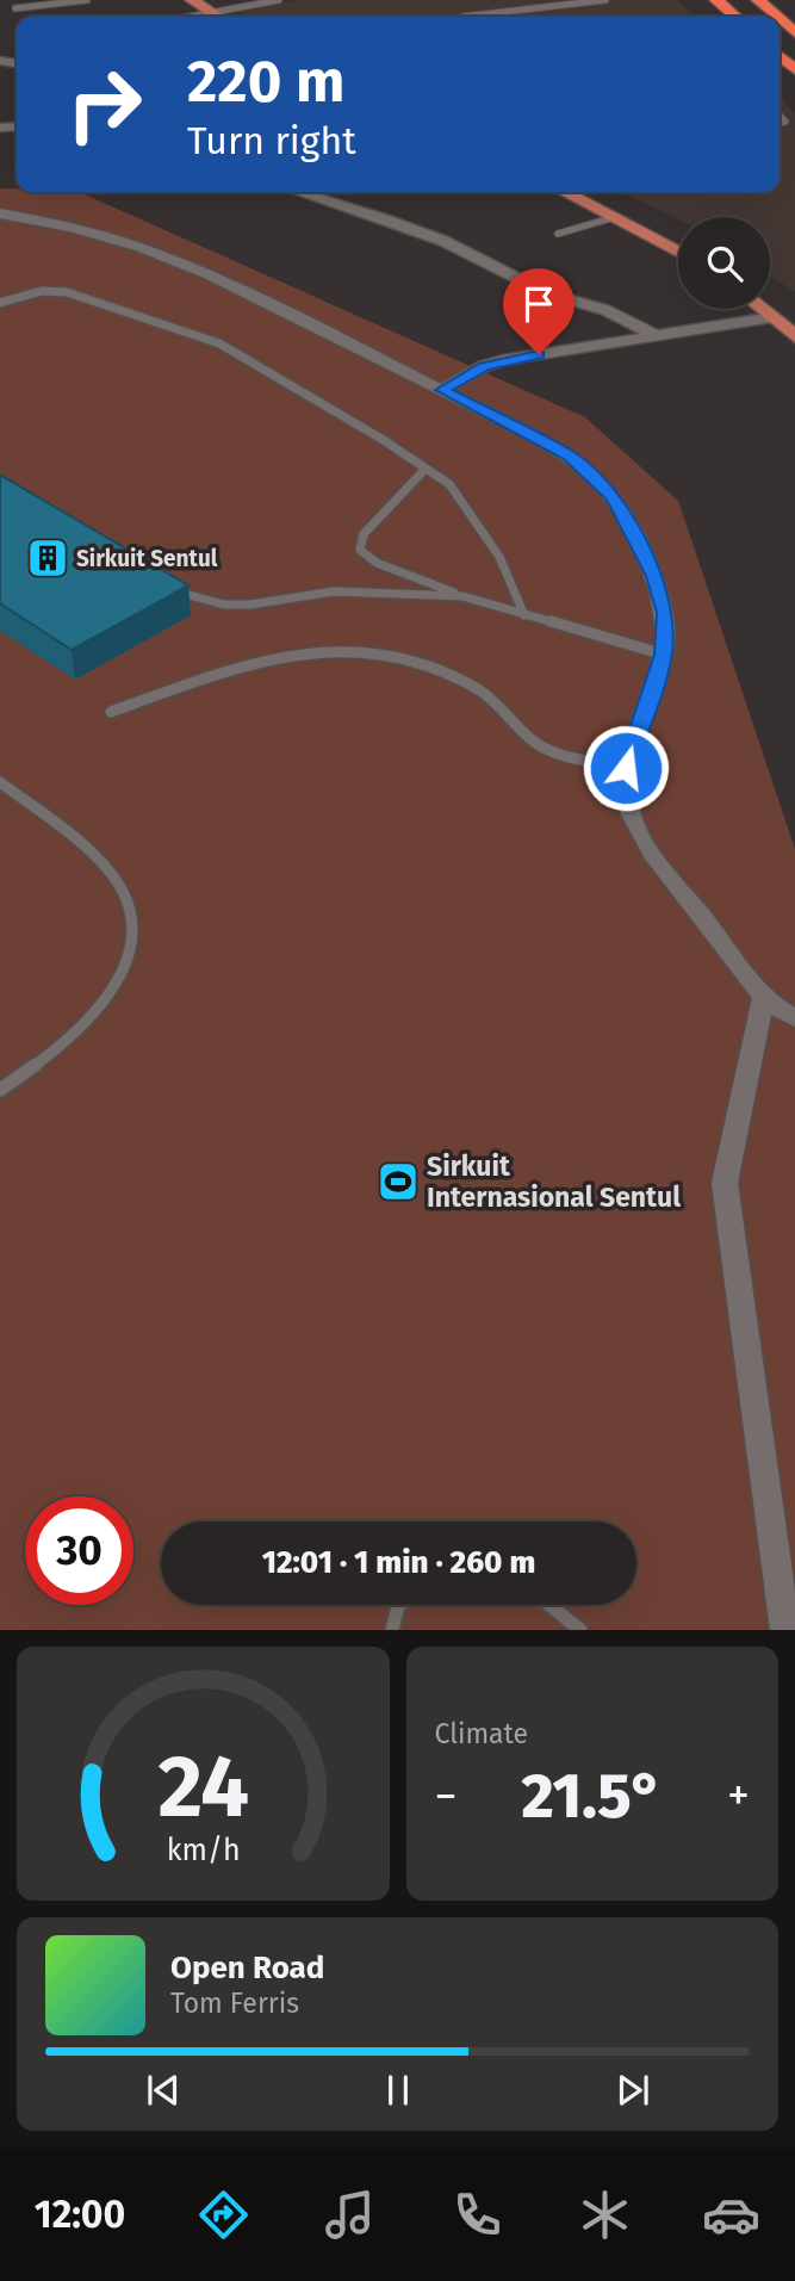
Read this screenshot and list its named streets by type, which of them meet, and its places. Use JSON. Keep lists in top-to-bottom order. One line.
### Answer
{"places":{"building":["Sirkuit Sentul"],"sports":["Sirkuit Internasional Sentul"]},"page":{"turn":["220 m","Turn right"],"limit":"30","trip":"12:01 · 1 min · 260 m","tile":"Climate","heat":["−","21.5°","+"],"song":["Open Road","Tom Ferris"],"tabs":"12:00","gauge":["24","km/h"]}}
